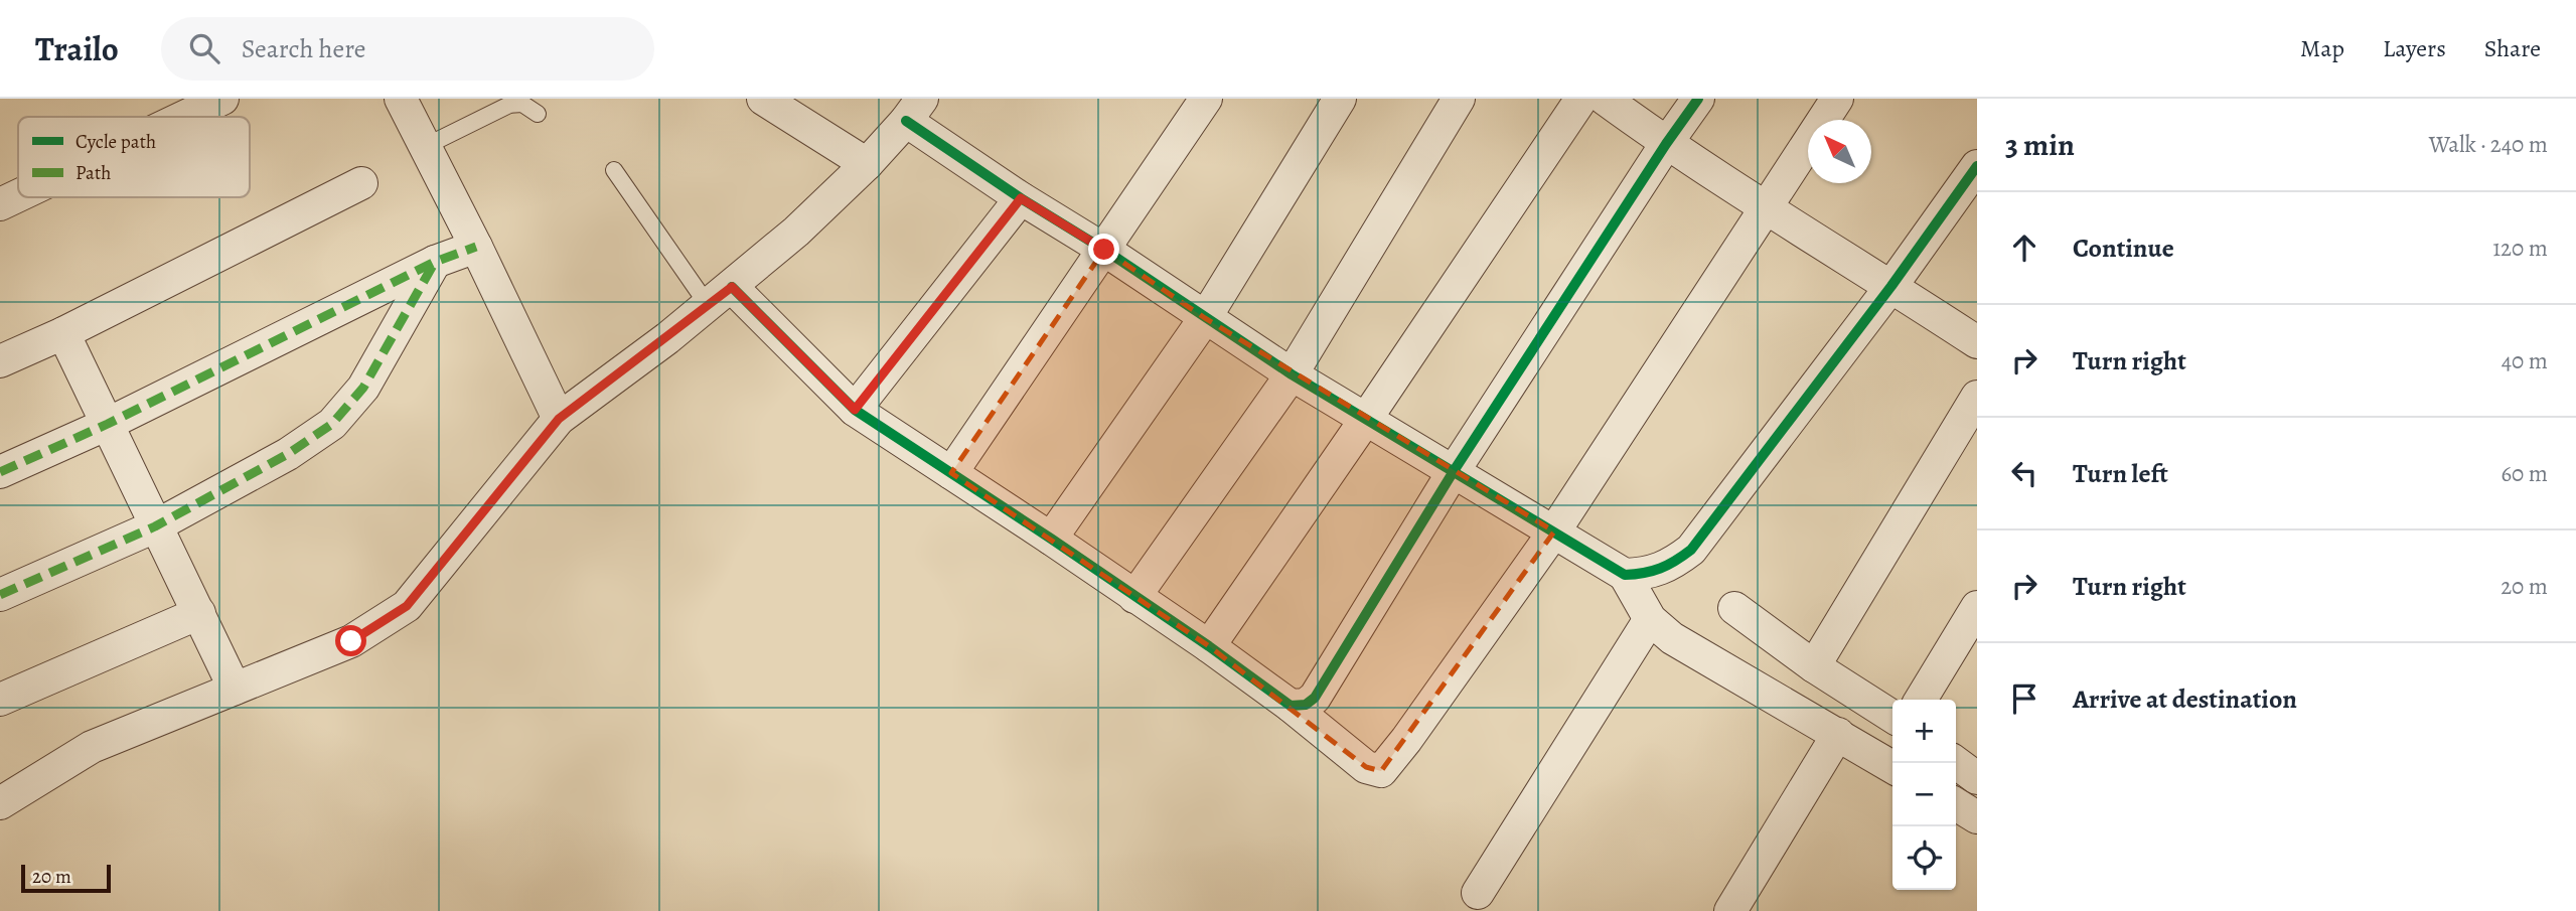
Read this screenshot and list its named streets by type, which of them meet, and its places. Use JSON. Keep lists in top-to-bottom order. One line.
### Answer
{"legend":["Cycle path","Path"],"scale_bar":"20 m","north":"top left","page":{"header":"Trailo","search":"Search here","nav":["Map","Layers","Share"],"heading":["3 min","Walk · 240 m"],"list":[["Continue","120 m"],["Turn right","40 m"],["Turn left","60 m"],["Turn right","20 m"],"Arrive at destination"],"map_buttons":["+","−"],"scale":"20 m"}}
